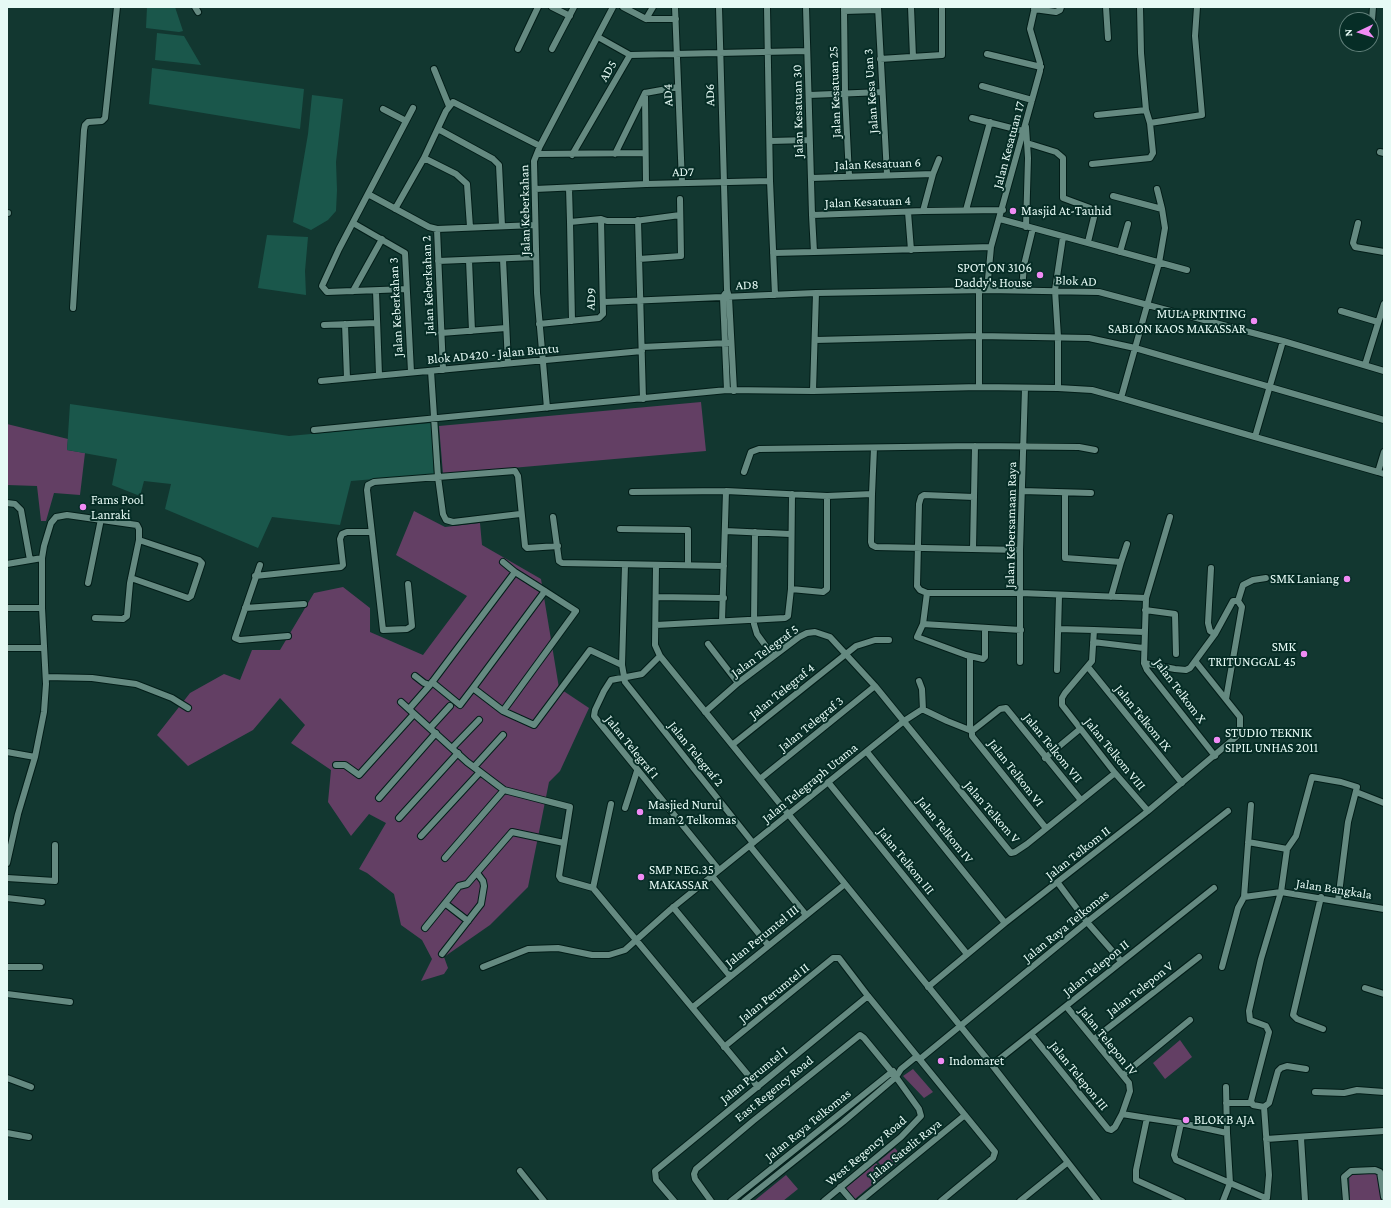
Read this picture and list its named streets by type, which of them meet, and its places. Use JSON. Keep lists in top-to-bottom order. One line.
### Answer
{"streets":{"street":["AD5","Jalan Kesa Uan 3","Jalan Kesatuan 25","AD4","AD6","Jalan Kesatuan 30","Jalan Kesatuan 17","Jalan Kesatuan 6","AD7","Jalan Kesatuan 4","Jalan Keberkahan","Blok AD","Jalan Keberkahan 2","AD8","AD9","Jalan Keberkahan 3","Blok AD420 - Jalan Buntu","Jalan Kebersamaan Raya","Jalan Telegraf 5","Jalan Telegraf 4","Jalan Telkom X","Jalan Telkom IX","Jalan Telegraf 3","Jalan Telegraf 1","Jalan Telkom VII","Jalan Telegraf 2","Jalan Telkom VIII","Jalan Telkom VI","Jalan Telegraph Utama","Jalan Telkom V","Jalan Telkom IV","Jalan Telkom II","Jalan Telkom III","Jalan Bangkala","Jalan Raya Telkomas","Jalan Perumtel III","Jalan Telepon II","Jalan Telepon V","Jalan Perumtel II","Jalan Telepon IV","Jalan Perumtel I","Jalan Telepon III","East Regency Road","Jalan Satelit Raya","West Regency Road"]},"crossings":[["AD5","AD4"],["AD5","AD6"],["AD5","Jalan Kesatuan 30"],["AD5","AD8"],["Jalan Kesa Uan 3","Jalan Kesatuan 6"],["Jalan Kesatuan 25","Jalan Kesatuan 6"],["AD4","AD7"],["AD6","AD7"],["AD6","AD8"],["AD6","Blok AD420 - Jalan Buntu"],["Jalan Kesatuan 30","Jalan Kesatuan 6"],["Jalan Kesatuan 30","Jalan Kesatuan 4"],["Jalan Kesatuan 17","Jalan Kesatuan 4"],["Jalan Kesatuan 17","Blok AD"],["Jalan Kesatuan 6","Jalan Kesatuan 4"],["AD7","Jalan Keberkahan"],["AD7","AD8"],["Jalan Keberkahan","AD9"],["Jalan Keberkahan","Blok AD420 - Jalan Buntu"],["Blok AD","AD8"],["Jalan Keberkahan 2","Blok AD420 - Jalan Buntu"],["AD8","AD9"],["Jalan Keberkahan 3","Blok AD420 - Jalan Buntu"],["Jalan Telegraf 5","Jalan Telegraf 4"],["Jalan Telegraf 5","Jalan Telegraf 3"],["Jalan Telegraf 5","Jalan Telegraph Utama"],["Jalan Telegraf 5","Jalan Telkom V"],["Jalan Telkom X","Jalan Telkom II"],["Jalan Telkom IX","Jalan Telkom VIII"],["Jalan Telkom IX","Jalan Telkom II"],["Jalan Telegraf 1","Jalan Telegraf 2"],["Jalan Telegraf 1","Jalan Telegraph Utama"],["Jalan Telkom VII","Jalan Telkom VI"],["Jalan Telkom VII","Jalan Telkom V"],["Jalan Telegraf 2","Jalan Telegraph Utama"],["Jalan Telegraf 2","Jalan Perumtel III"],["Jalan Telkom VIII","Jalan Telkom V"],["Jalan Telkom VIII","Jalan Telkom II"],["Jalan Telkom VI","Jalan Telkom V"],["Jalan Telegraph Utama","Jalan Telkom V"],["Jalan Telegraph Utama","Jalan Telkom IV"],["Jalan Telegraph Utama","Jalan Telkom III"],["Jalan Telkom IV","Jalan Telkom II"],["Jalan Telkom II","Jalan Telkom III"],["Jalan Raya Telkomas","East Regency Road"],["Jalan Raya Telkomas","West Regency Road"],["Jalan Telepon II","Jalan Telepon IV"],["Jalan Telepon II","Jalan Telepon III"],["Jalan Telepon V","Jalan Telepon IV"],["Jalan Perumtel II","Jalan Perumtel I"],["Jalan Telepon IV","Jalan Telepon III"],["East Regency Road","West Regency Road"]],"places":["Masjid At-Tauhid","SPOT ON 3106 Daddy's House","MULA PRINTING SABLON KAOS MAKASSAR","Fams Pool Lanraki","SMK Laniang","SMK TRITUNGGAL 45","STUDIO TEKNIK SIPIL UNHAS 2011","Masjied Nurul Iman 2 Telkomas","SMP NEG.35 MAKASSAR","Indomaret","BLOK B AJA"],"north":"left"}
